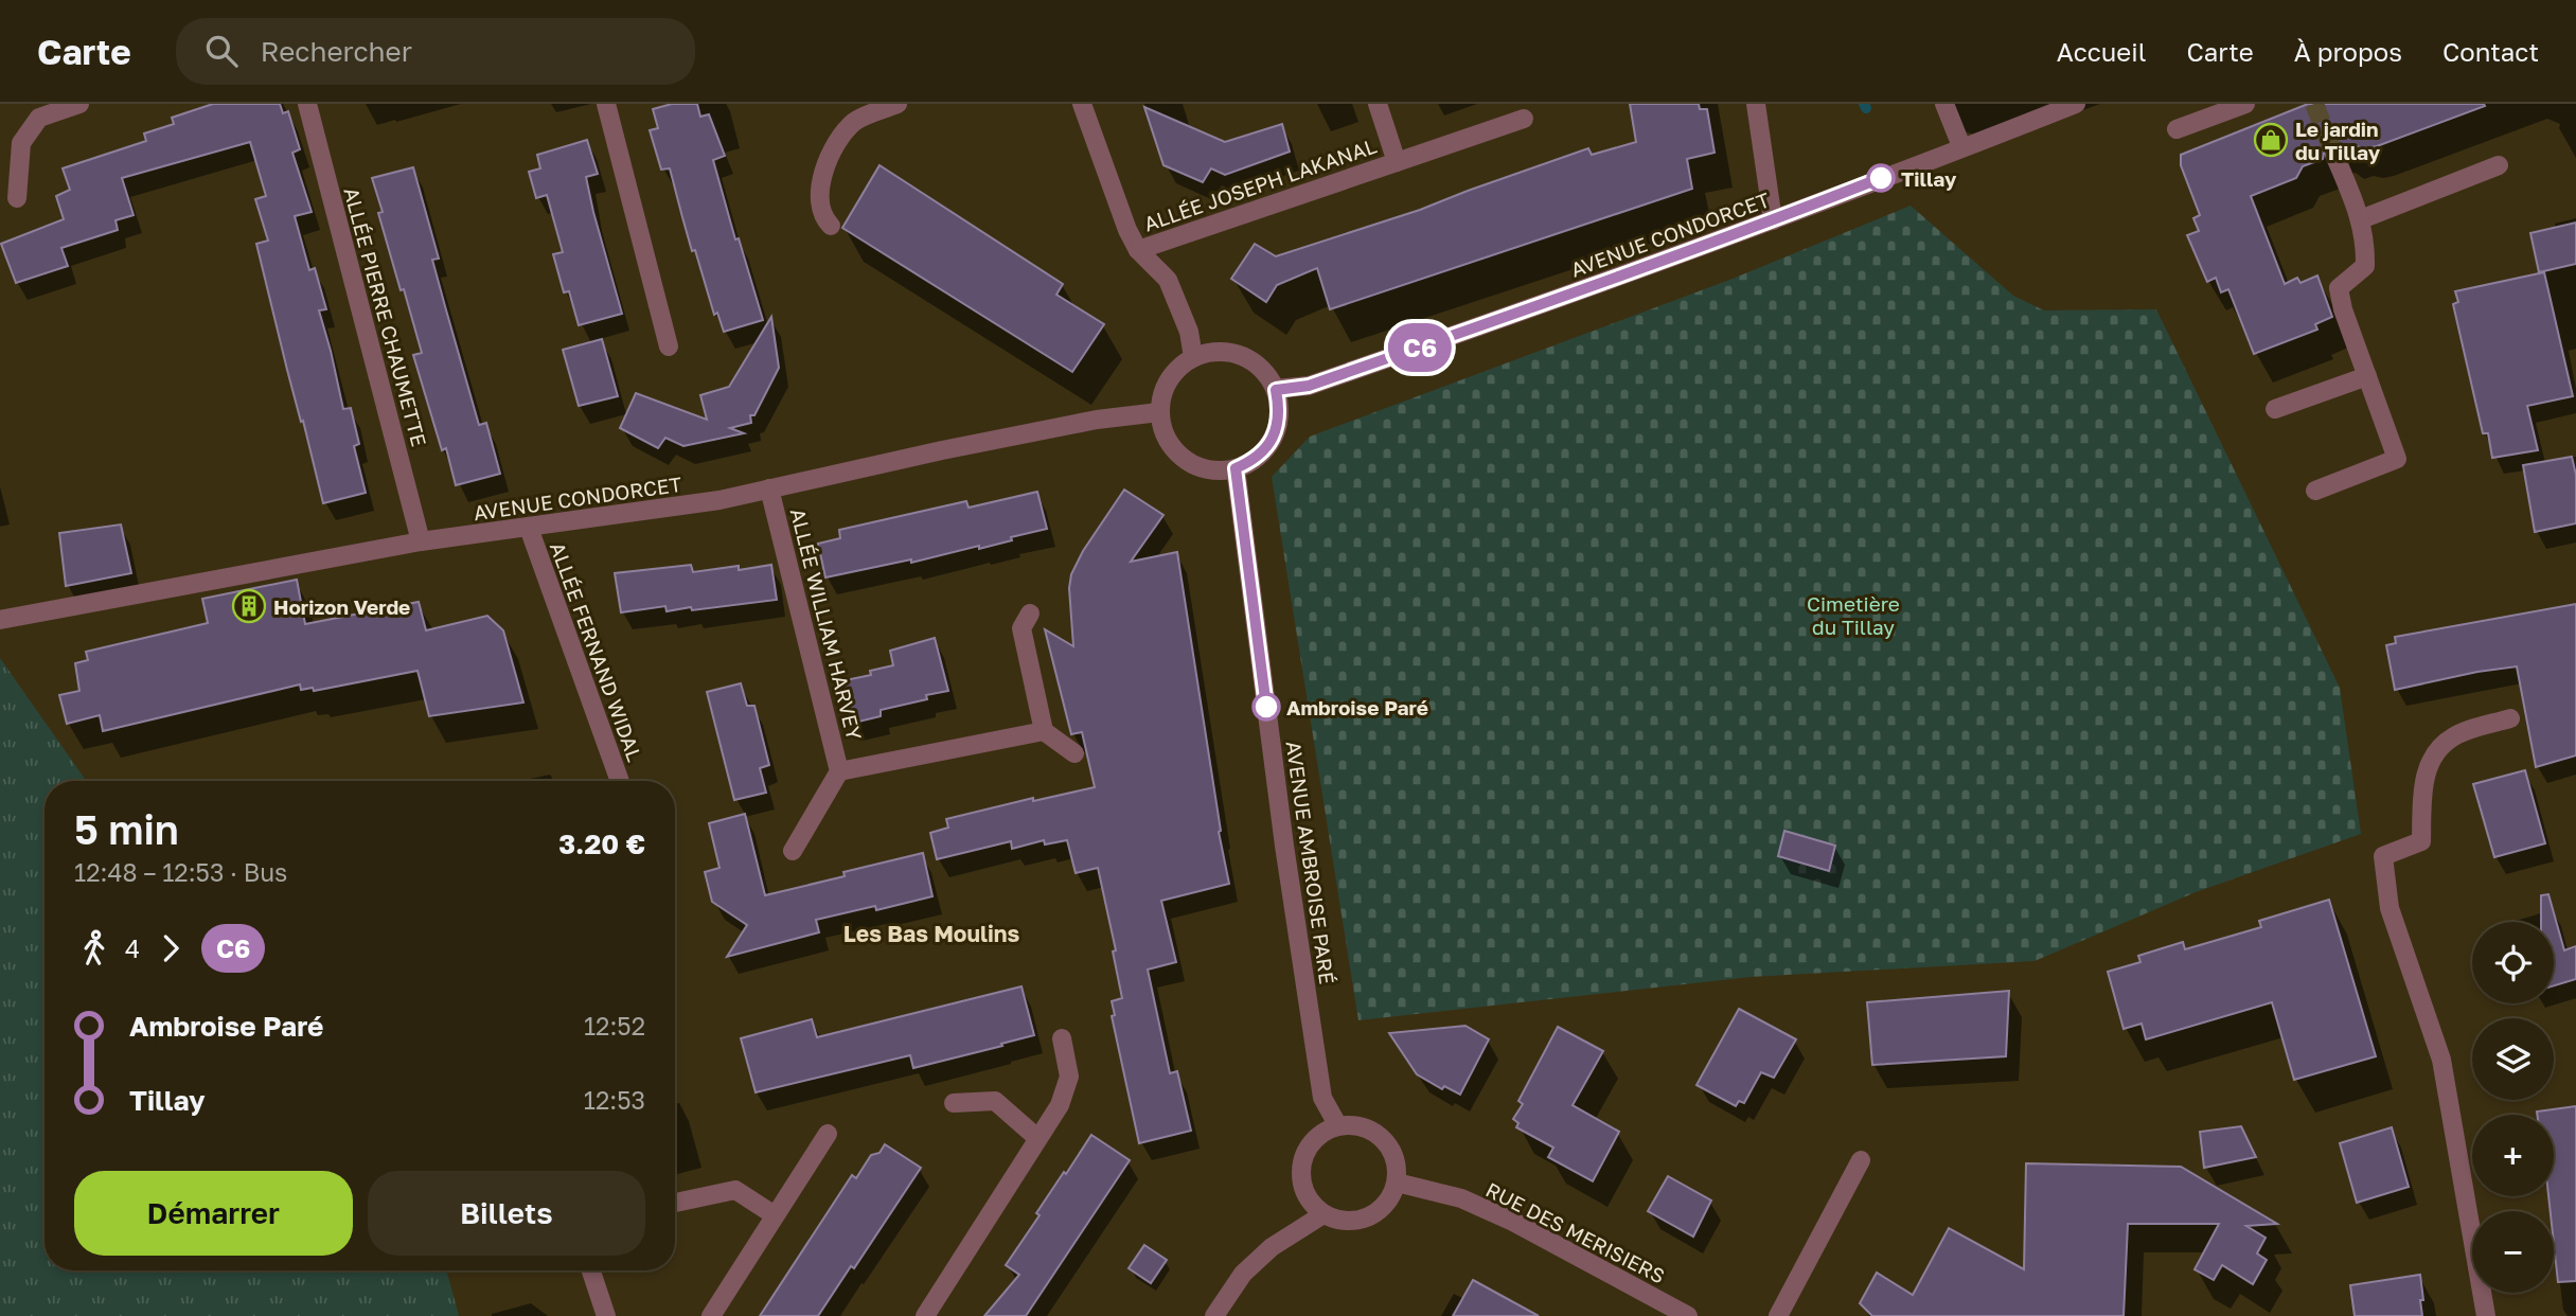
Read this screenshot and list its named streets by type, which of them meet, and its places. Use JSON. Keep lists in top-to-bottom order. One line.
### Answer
{"streets":{"street":["ALLÉE JOSEPH LAKANAL","AVENUE CONDORCET","ALLÉE PIERRE CHAUMETTE","ALLÉE WILLIAM HARVEY","ALLÉE FERNAND WIDAL","AVENUE AMBROISE PARÉ","RUE DES MERISIERS"]},"crossings":[["AVENUE CONDORCET","ALLÉE PIERRE CHAUMETTE"],["AVENUE CONDORCET","ALLÉE WILLIAM HARVEY"],["AVENUE CONDORCET","ALLÉE FERNAND WIDAL"],["AVENUE CONDORCET","AVENUE AMBROISE PARÉ"],["AVENUE AMBROISE PARÉ","RUE DES MERISIERS"]],"districts":["Les Bas Moulins"],"parks":["Cimetière du Tillay"],"places":{"shop":["Le jardin du Tillay"],"other":["Tillay","Ambroise Paré"],"building":["Horizon Verde"]},"lines":["bus line C6"],"page":{"header":"Carte","search":"Rechercher","nav":["Accueil","Carte","À propos","Contact"],"on_map":"C6","heading":["5 min","12:48 – 12:53 · Bus","3.20 €"],"legs":["4","C6"],"map_buttons":["+","−"],"list":[{"name":"Ambroise Paré","value":"12:52"},{"name":"Tillay","value":"12:53"}],"buttons":["Démarrer","Billets"]}}
